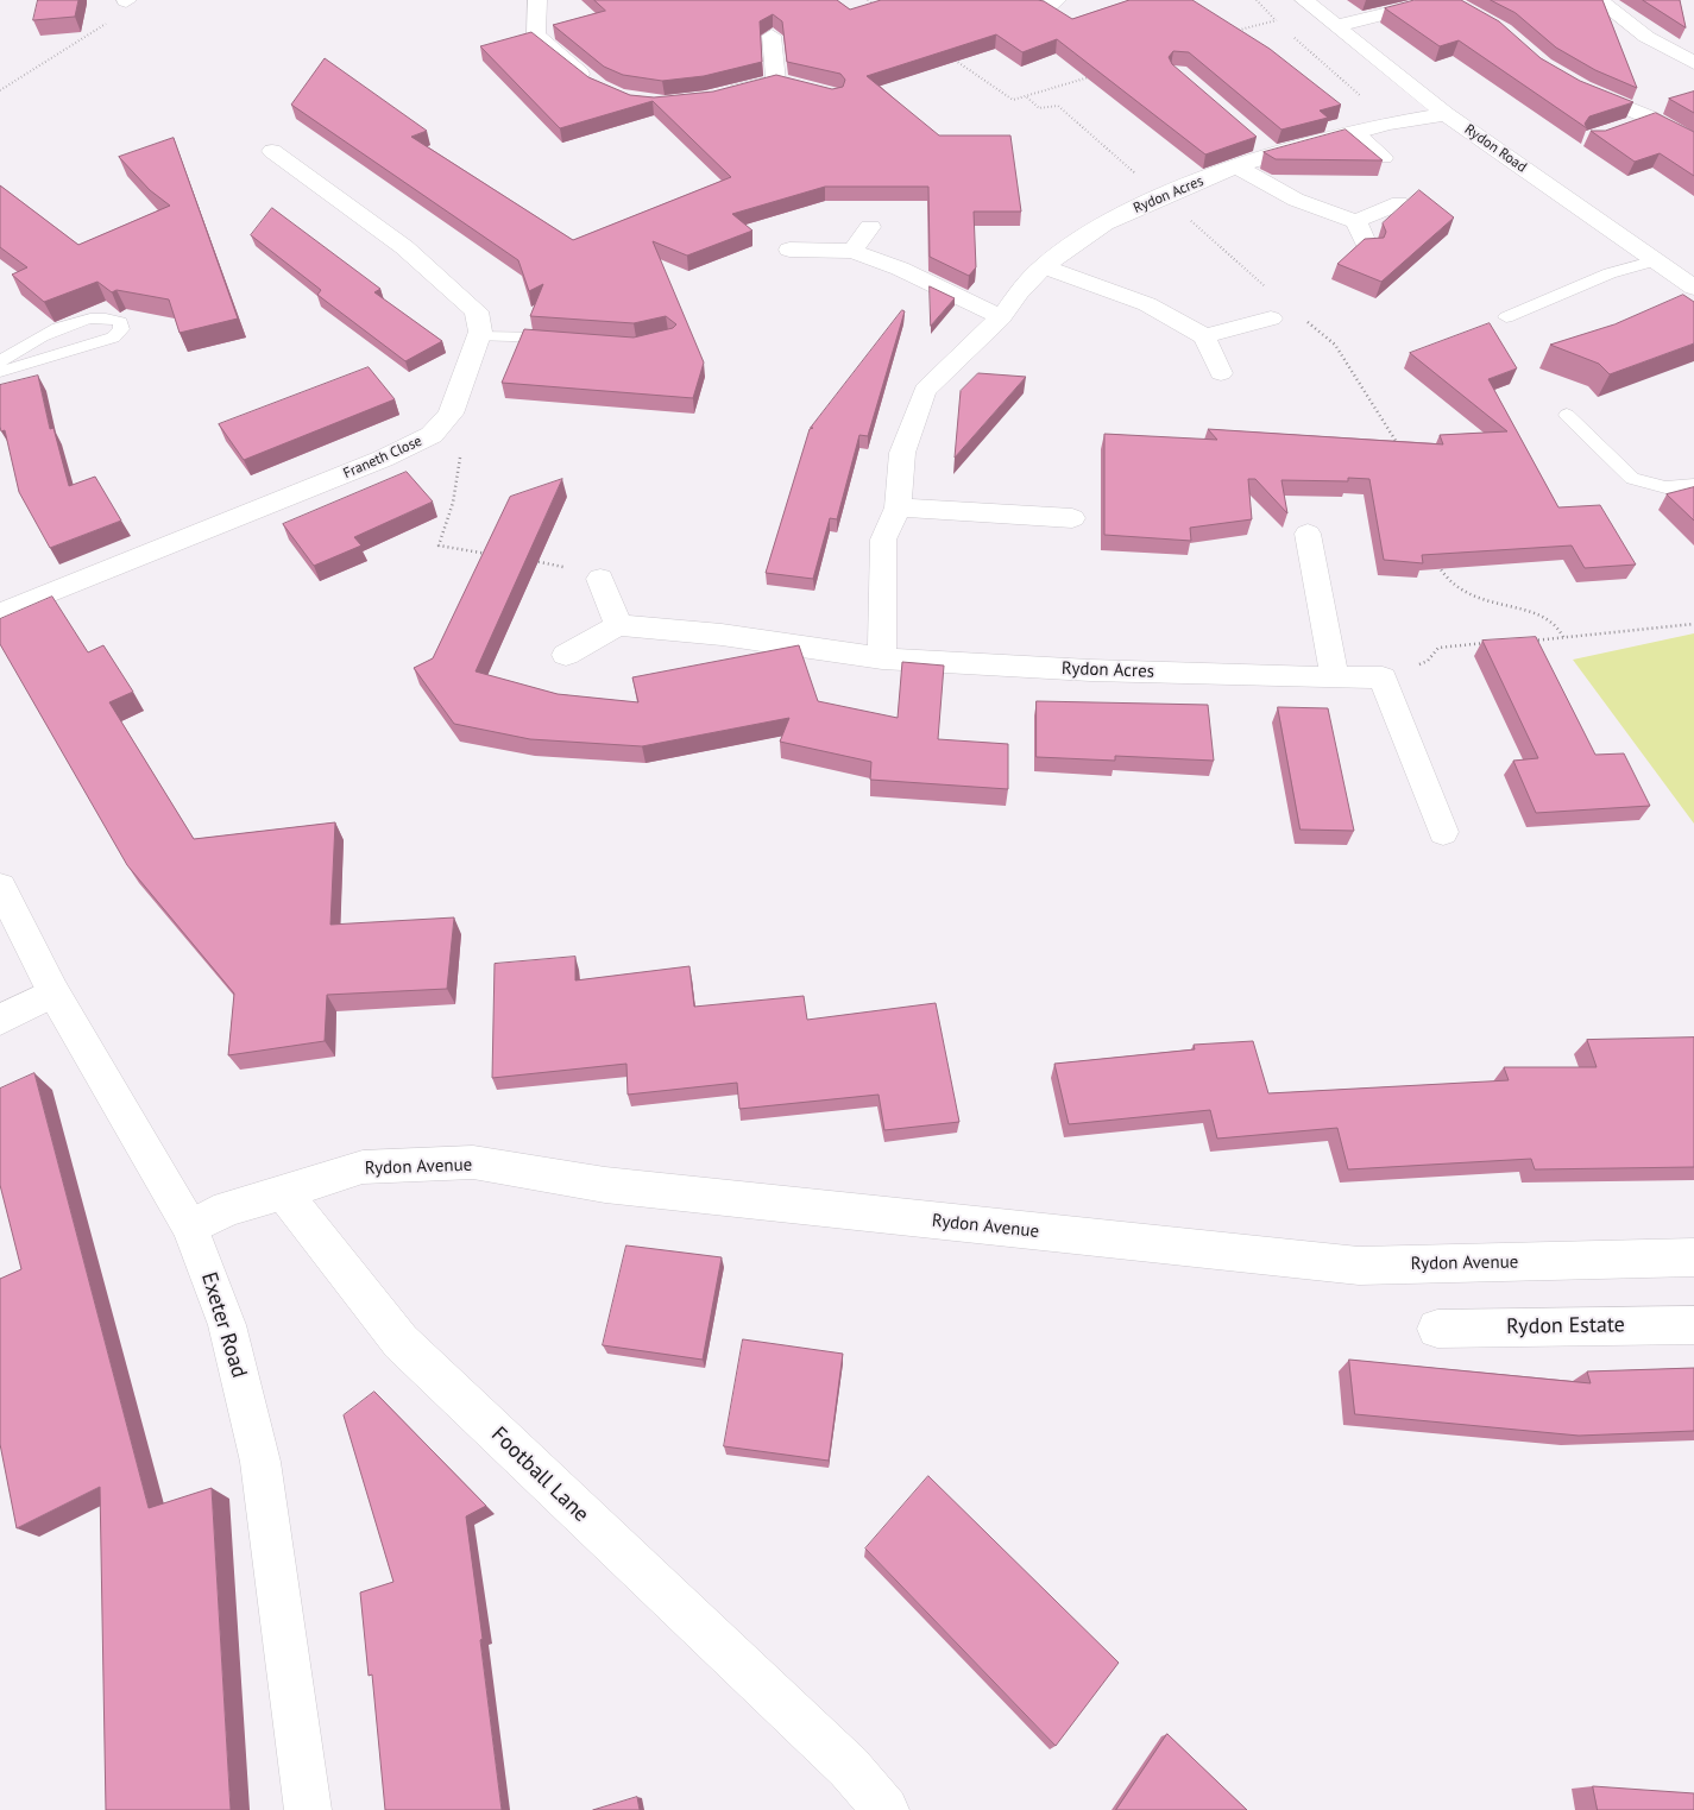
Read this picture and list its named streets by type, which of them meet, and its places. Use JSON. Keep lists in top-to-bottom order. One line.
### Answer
{"streets":{"street":["Rydon Road","Rydon Acres","Franeth Close","Rydon Avenue","Exeter Road","Rydon Estate","Football Lane"]},"crossings":[["Rydon Road","Rydon Acres"],["Rydon Avenue","Football Lane"]]}
